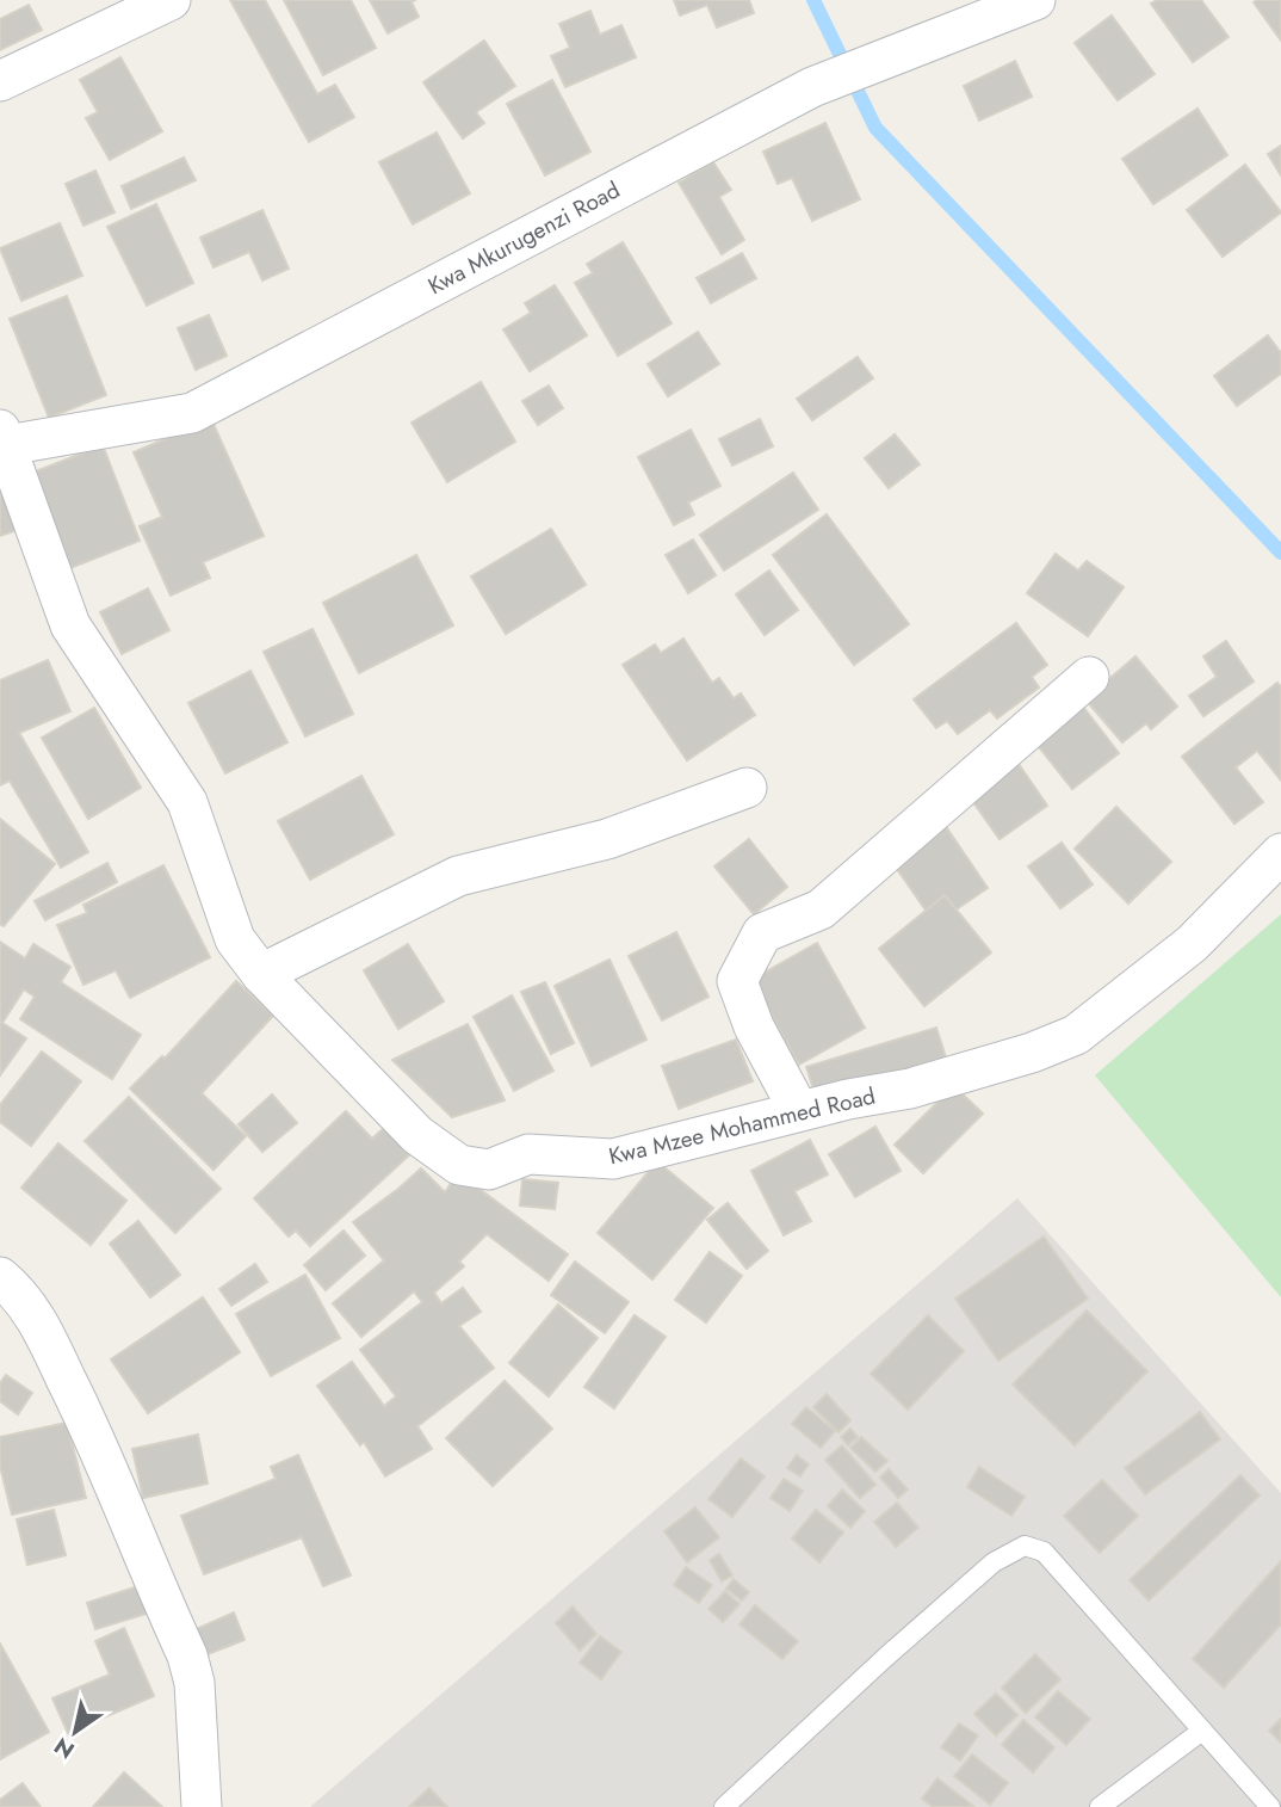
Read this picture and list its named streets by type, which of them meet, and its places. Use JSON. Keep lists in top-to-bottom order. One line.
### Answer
{"streets":{"street":["Kwa Mkurugenzi Road","Kwa Mzee Mohammed Road"]},"crossings":[["Kwa Mkurugenzi Road","Kwa Mzee Mohammed Road"]],"north":"bottom left"}
